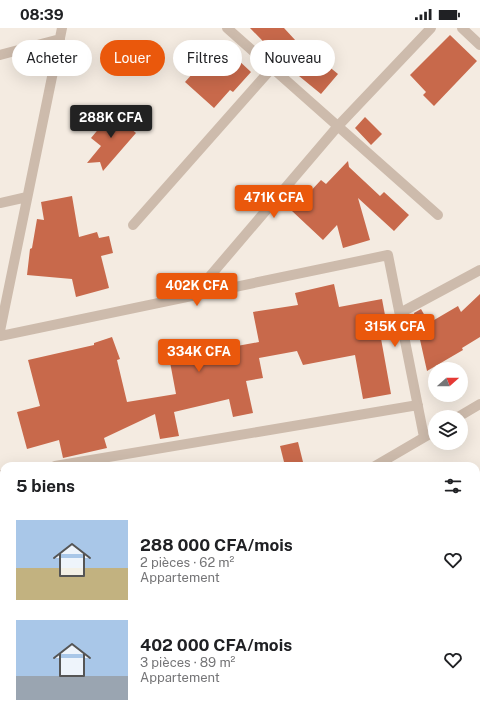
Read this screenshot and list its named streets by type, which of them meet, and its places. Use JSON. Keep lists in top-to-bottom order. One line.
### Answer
{"north":"right","page":{"status":"08:39","chip":["Acheter","Louer","Filtres","Nouveau"],"price":["288K CFA","471K CFA","402K CFA","315K CFA","334K CFA"],"heading":"5 biens","list":[{"name":"288 000 CFA/mois","note":"2 pièces · 62 m² · Appartement"},{"name":"402 000 CFA/mois","note":"3 pièces · 89 m² · Appartement"}]}}
